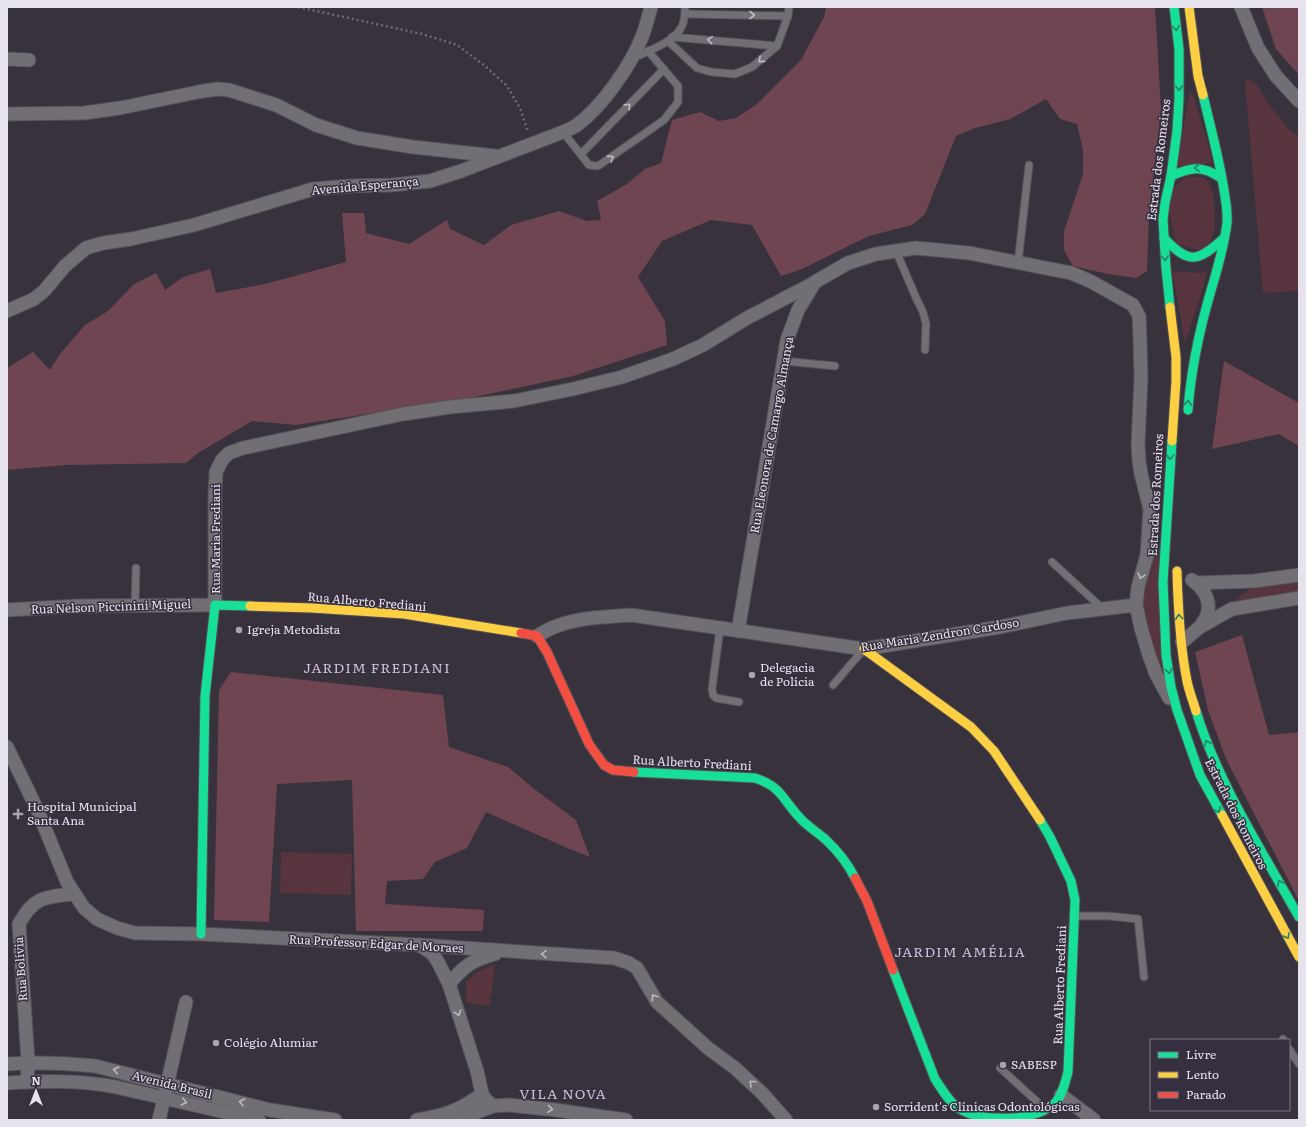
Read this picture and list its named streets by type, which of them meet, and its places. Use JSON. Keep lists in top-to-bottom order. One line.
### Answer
{"streets":{"street":["Estrada dos Romeiros","Avenida Esperança","Rua Eleonora de Camargo Almança","Rua Maria Frediani","Rua Alberto Frediani","Rua Nelson Piccinini Miguel","Rua Maria Zendron Cardoso","Rua Professor Edgar de Moraes","Rua Bolívia","Avenida Brasil"]},"crossings":[["Rua Eleonora de Camargo Almança","Rua Maria Frediani"],["Rua Eleonora de Camargo Almança","Rua Maria Zendron Cardoso"],["Rua Maria Frediani","Rua Alberto Frediani"],["Rua Maria Frediani","Rua Nelson Piccinini Miguel"],["Rua Alberto Frediani","Rua Nelson Piccinini Miguel"],["Rua Alberto Frediani","Rua Maria Zendron Cardoso"],["Rua Professor Edgar de Moraes","Rua Bolívia"],["Rua Bolívia","Avenida Brasil"]],"districts":["JARDIM FREDIANI","JARDIM AMÉLIA","VILA NOVA"],"places":{"other":["Igreja Metodista","Delegacia de Polícia","Colégio Alumiar","SABESP","Sorrident's Clínicas Odontológicas"],"health":["Hospital Municipal Santa Ana"]},"legend":["Livre","Lento","Parado"],"north":"top"}
